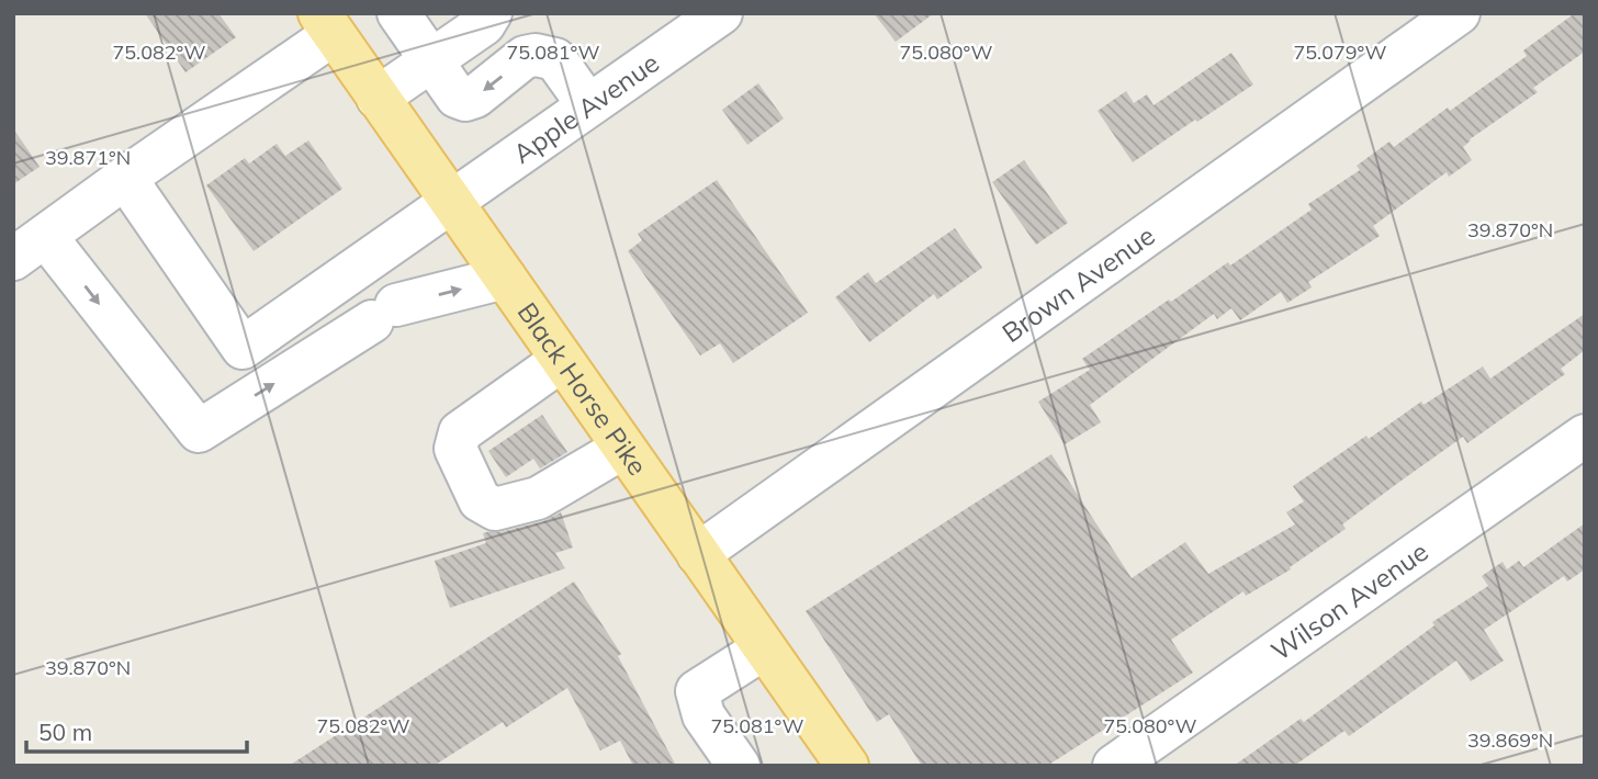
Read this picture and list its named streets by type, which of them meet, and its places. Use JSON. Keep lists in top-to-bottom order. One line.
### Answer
{"streets":{"main road":["Black Horse Pike"],"street":["Apple Avenue","Brown Avenue","Wilson Avenue"]},"crossings":[["Apple Avenue","Black Horse Pike"],["Brown Avenue","Black Horse Pike"]],"scale_bar":"50 m","coordinates":["75.082°W","75.081°W","75.080°W","75.079°W","39.871°N","39.870°N","39.869°N"]}
